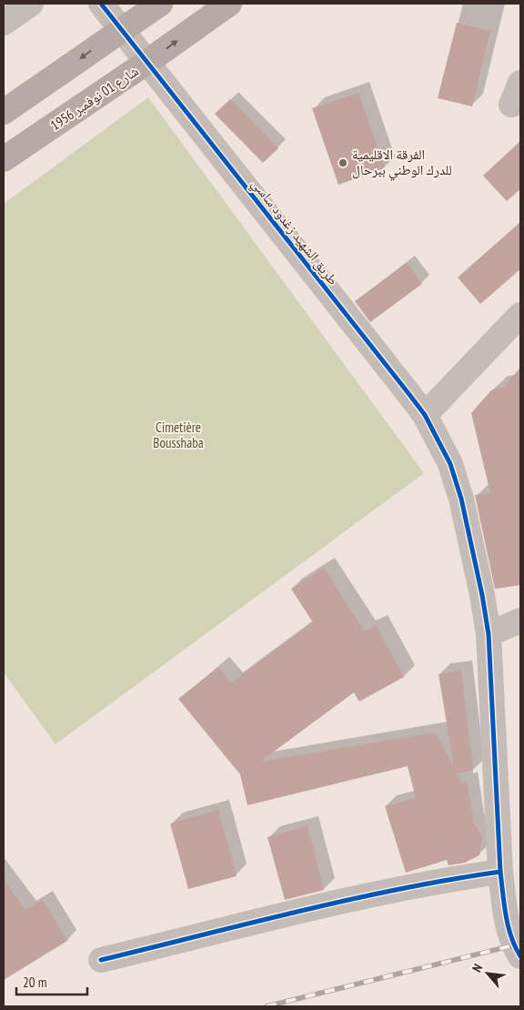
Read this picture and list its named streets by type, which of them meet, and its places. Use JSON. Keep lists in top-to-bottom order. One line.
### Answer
{"streets":{"main road":["شارع 01 نوفمبر 1956"],"street":["طريق الشهيد زغدود ساسي"]},"crossings":[["شارع 01 نوفمبر 1956","طريق الشهيد زغدود ساسي"]],"parks":["Cimetière Bousshaba"],"places":["الفرقة الاقليمية للدرك الوطني ببرحال"],"scale_bar":"20 m","north":"top left"}
